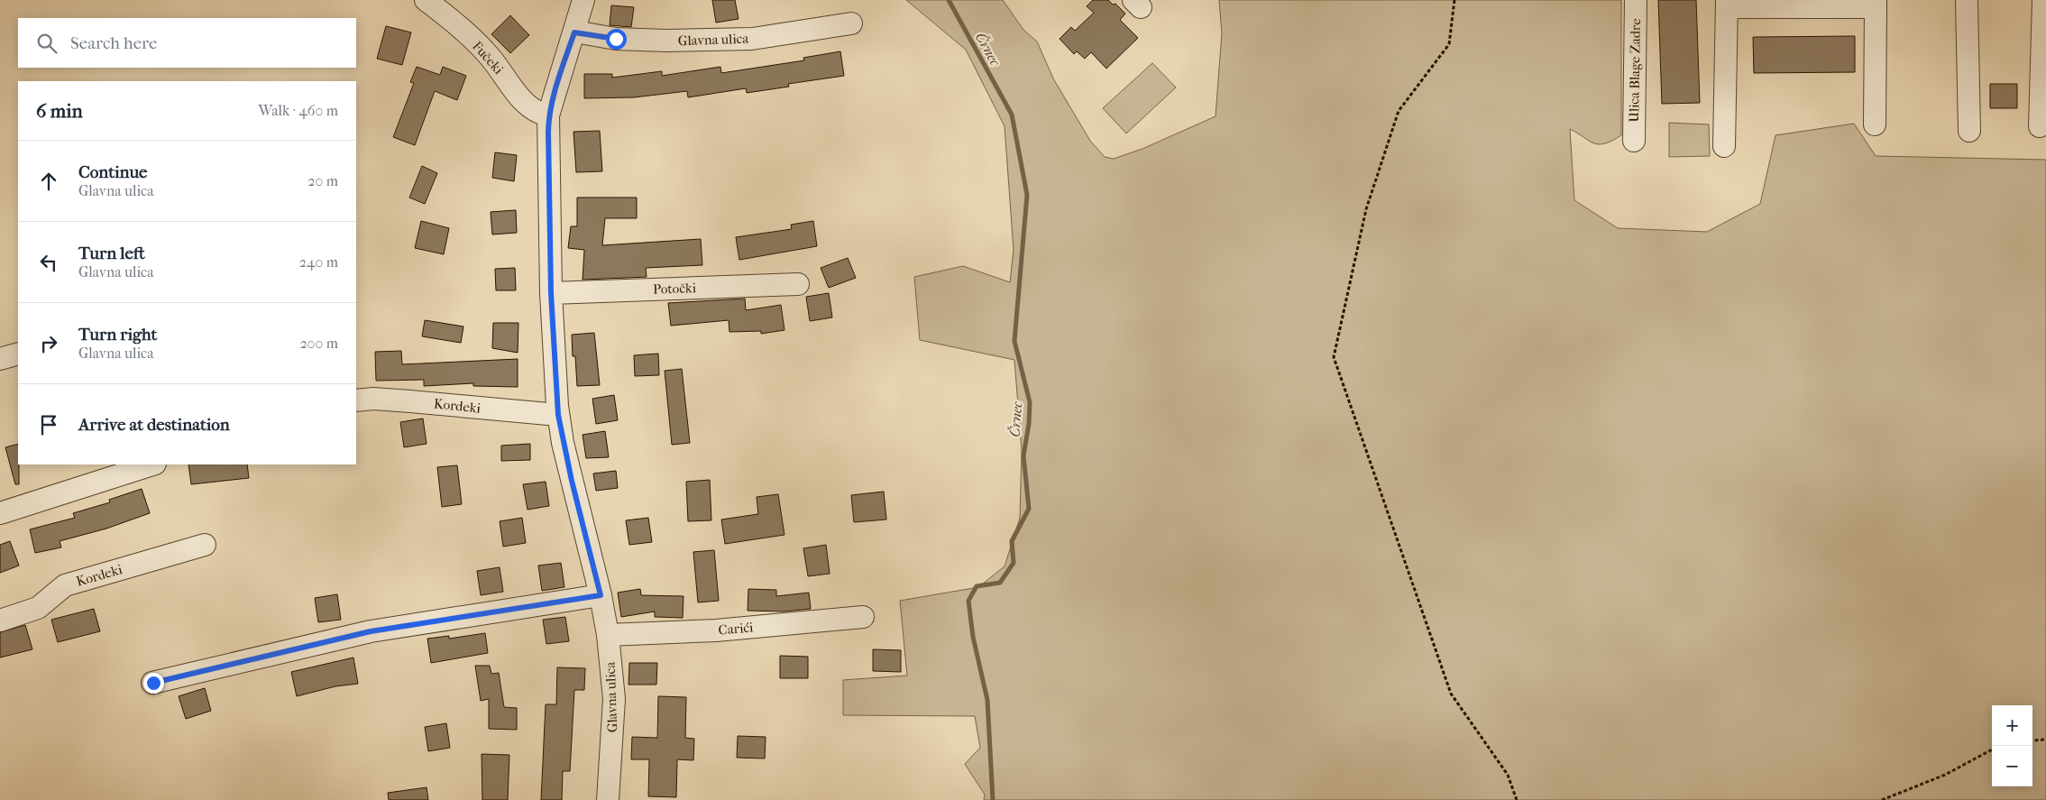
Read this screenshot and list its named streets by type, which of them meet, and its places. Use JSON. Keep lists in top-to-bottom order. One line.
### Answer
{"streets":{"street":["Glavna ulica","Fučeki","Ulica Blage Zadre","Potočki","Kordeki","Carići"]},"crossings":[["Glavna ulica","Fučeki"],["Glavna ulica","Potočki"],["Glavna ulica","Kordeki"],["Glavna ulica","Carići"]],"water":["Črnec"],"page":{"search":"Search here","heading":["6 min","Walk · 460 m"],"list":[["Continue","Glavna ulica","20 m"],["Turn left","Glavna ulica","240 m"],["Turn right","Glavna ulica","200 m"],"Arrive at destination"],"map_buttons":["+","−"]}}
